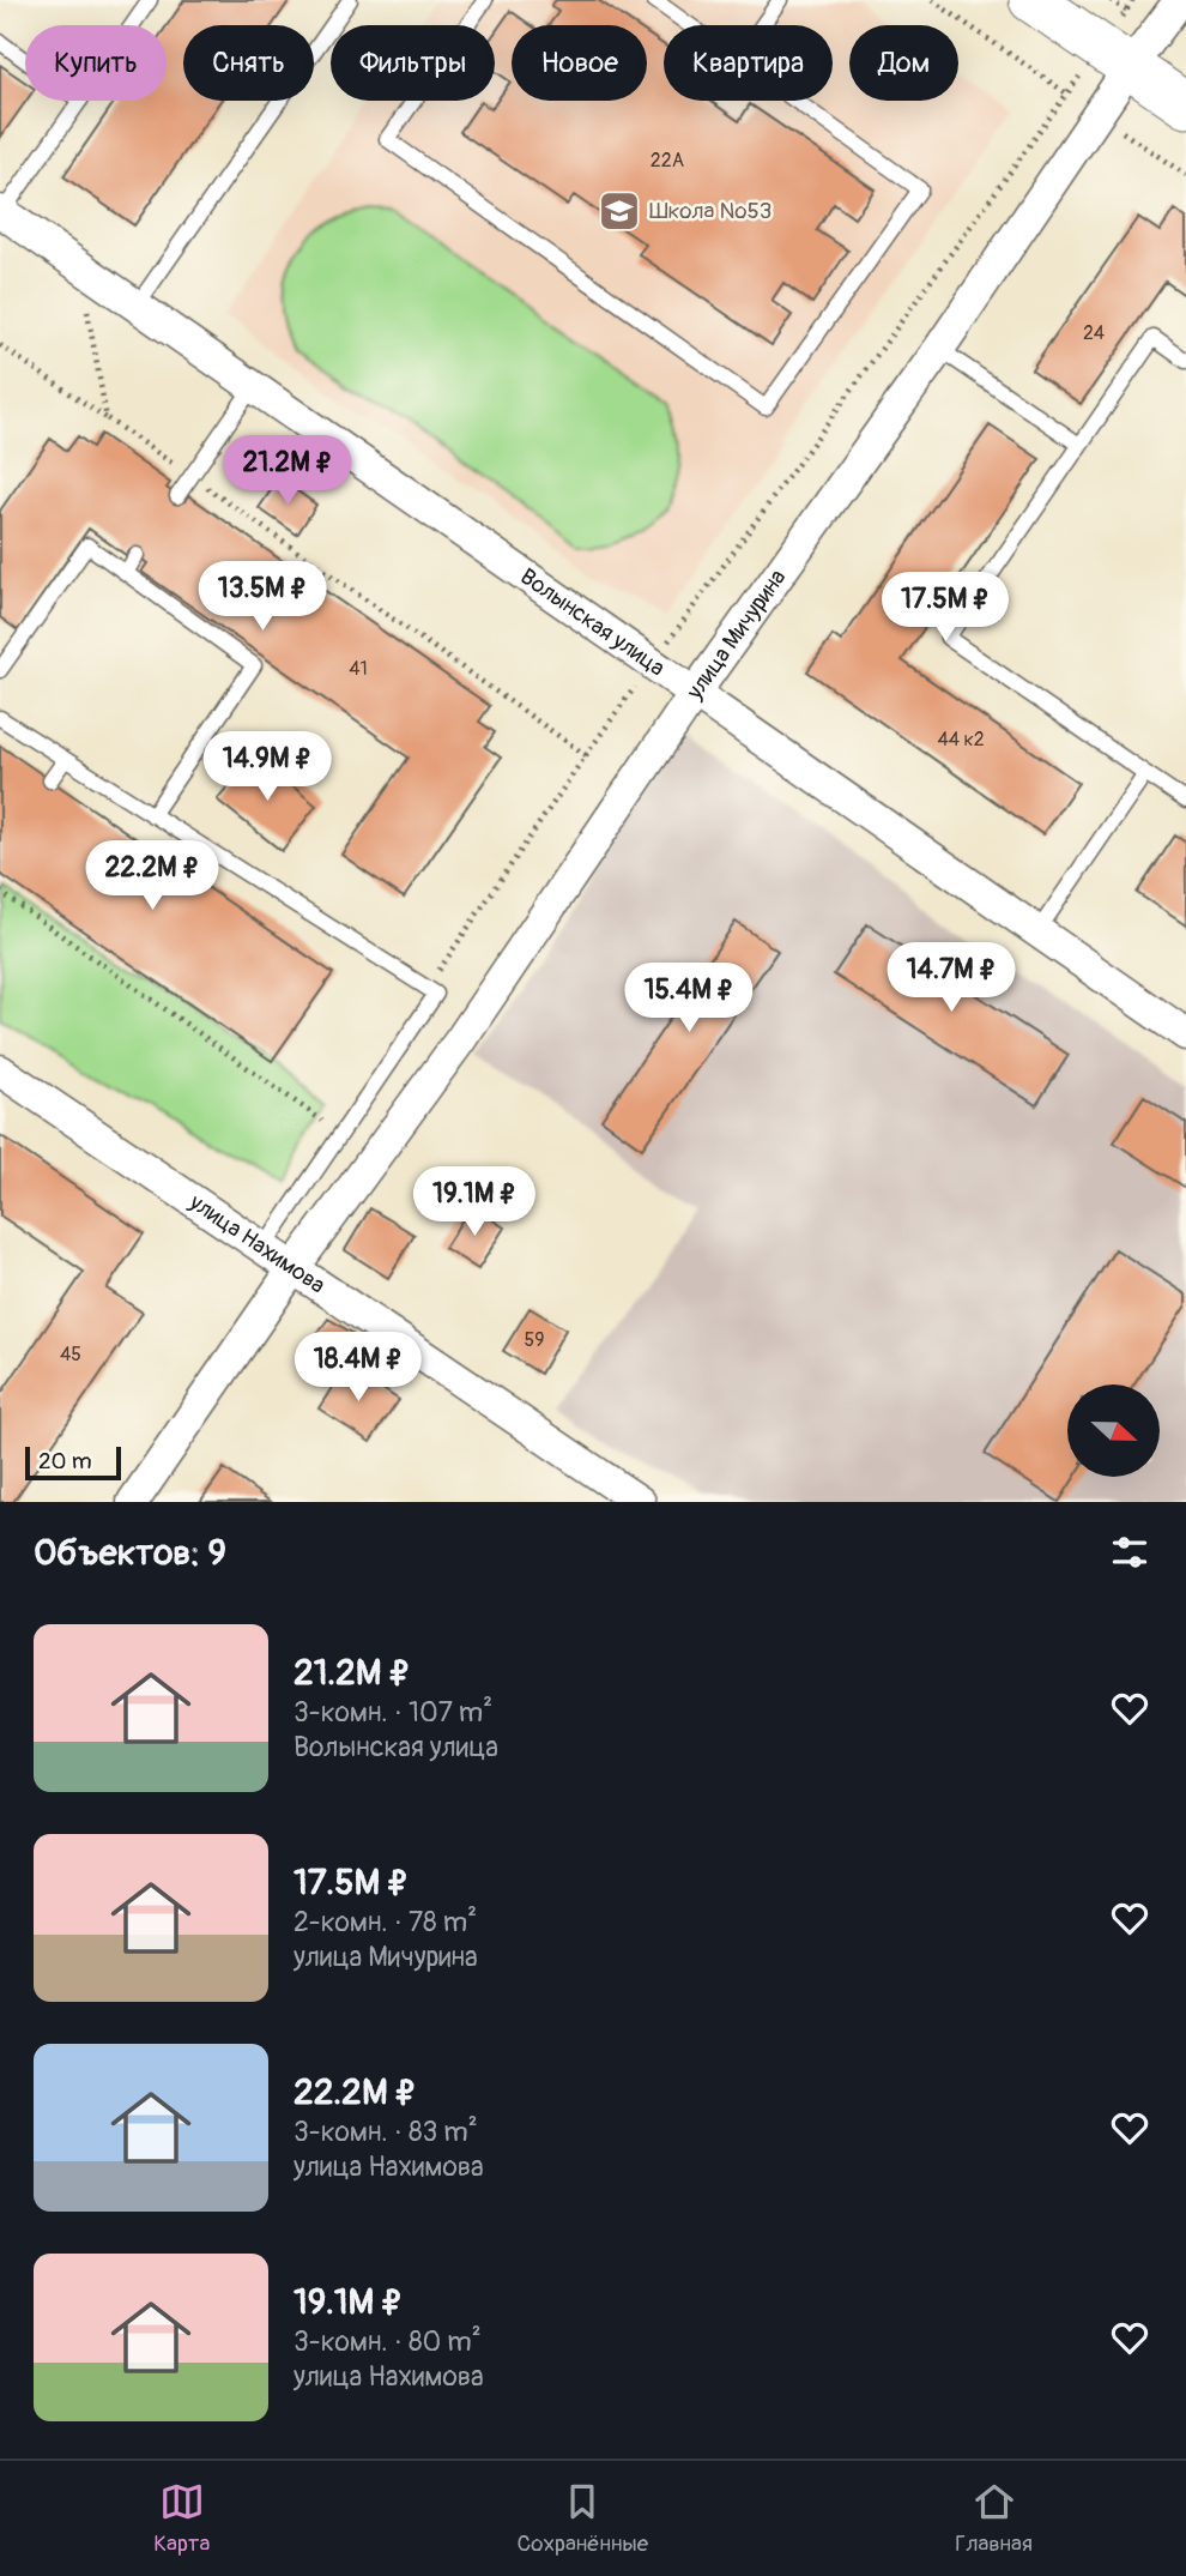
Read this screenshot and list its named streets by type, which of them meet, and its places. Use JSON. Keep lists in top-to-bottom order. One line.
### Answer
{"streets":{"street":["Волынская улица","улица Мичурина","улица Нахимова"]},"crossings":[["Волынская улица","улица Мичурина"],["улица Мичурина","улица Нахимова"]],"places":{"school or university":["Школа №53"]},"house_numbers":["22А","24","41","44 к2","59","45"],"scale_bar":"20 m","north":"right","page":{"chip":["Купить","Снять","Фильтры","Новое","Квартира","Дом"],"price":["21.2M ₽","13.5M ₽","17.5M ₽","14.9M ₽","22.2M ₽","14.7M ₽","15.4M ₽","19.1M ₽","18.4M ₽"],"scale":"20 m","heading":"Объектов: 9","list":[{"name":"21.2M ₽","note":"3-комн. · 107 m² · Волынская улица"},{"name":"17.5M ₽","note":"2-комн. · 78 m² · улица Мичурина"},{"name":"22.2M ₽","note":"3-комн. · 83 m² · улица Нахимова"},{"name":"19.1M ₽","note":"3-комн. · 80 m² · улица Нахимова"}],"tabs":["Карта","Сохранённые","Главная"]}}
